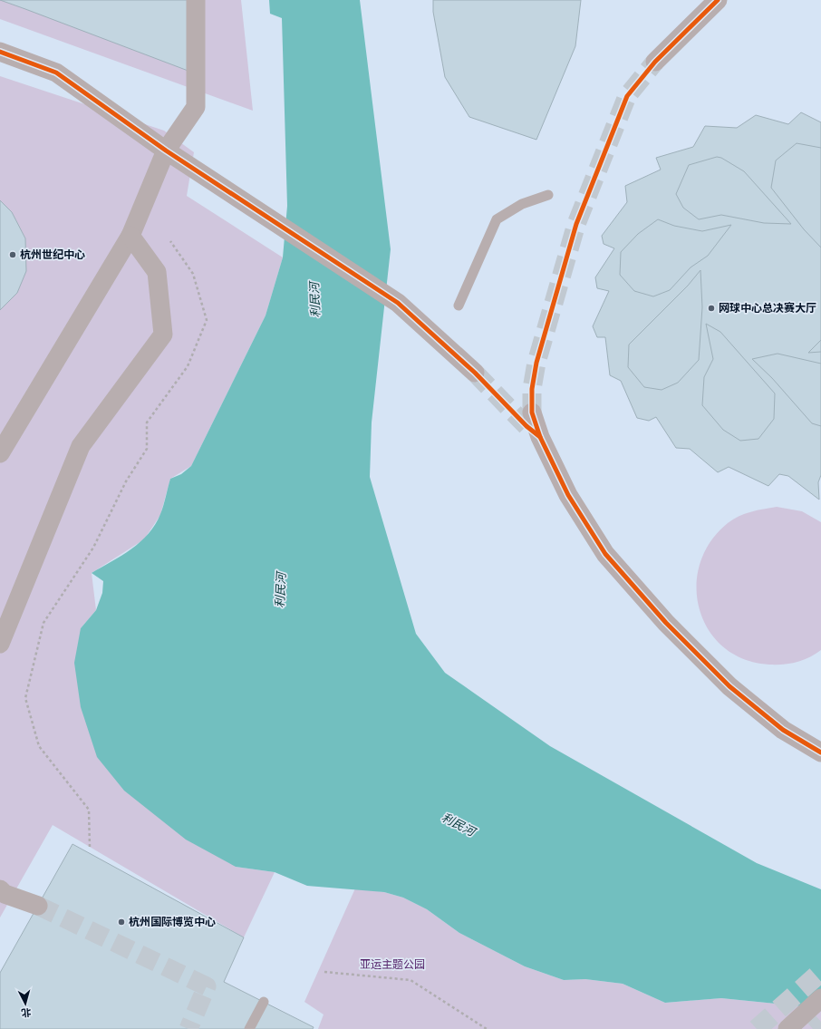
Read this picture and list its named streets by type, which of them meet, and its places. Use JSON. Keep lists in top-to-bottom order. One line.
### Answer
{"water":["利民河"],"parks":["亚运主题公园"],"places":["杭州世纪中心","网球中心总决赛大厅","杭州国际博览中心"],"north":"bottom"}
